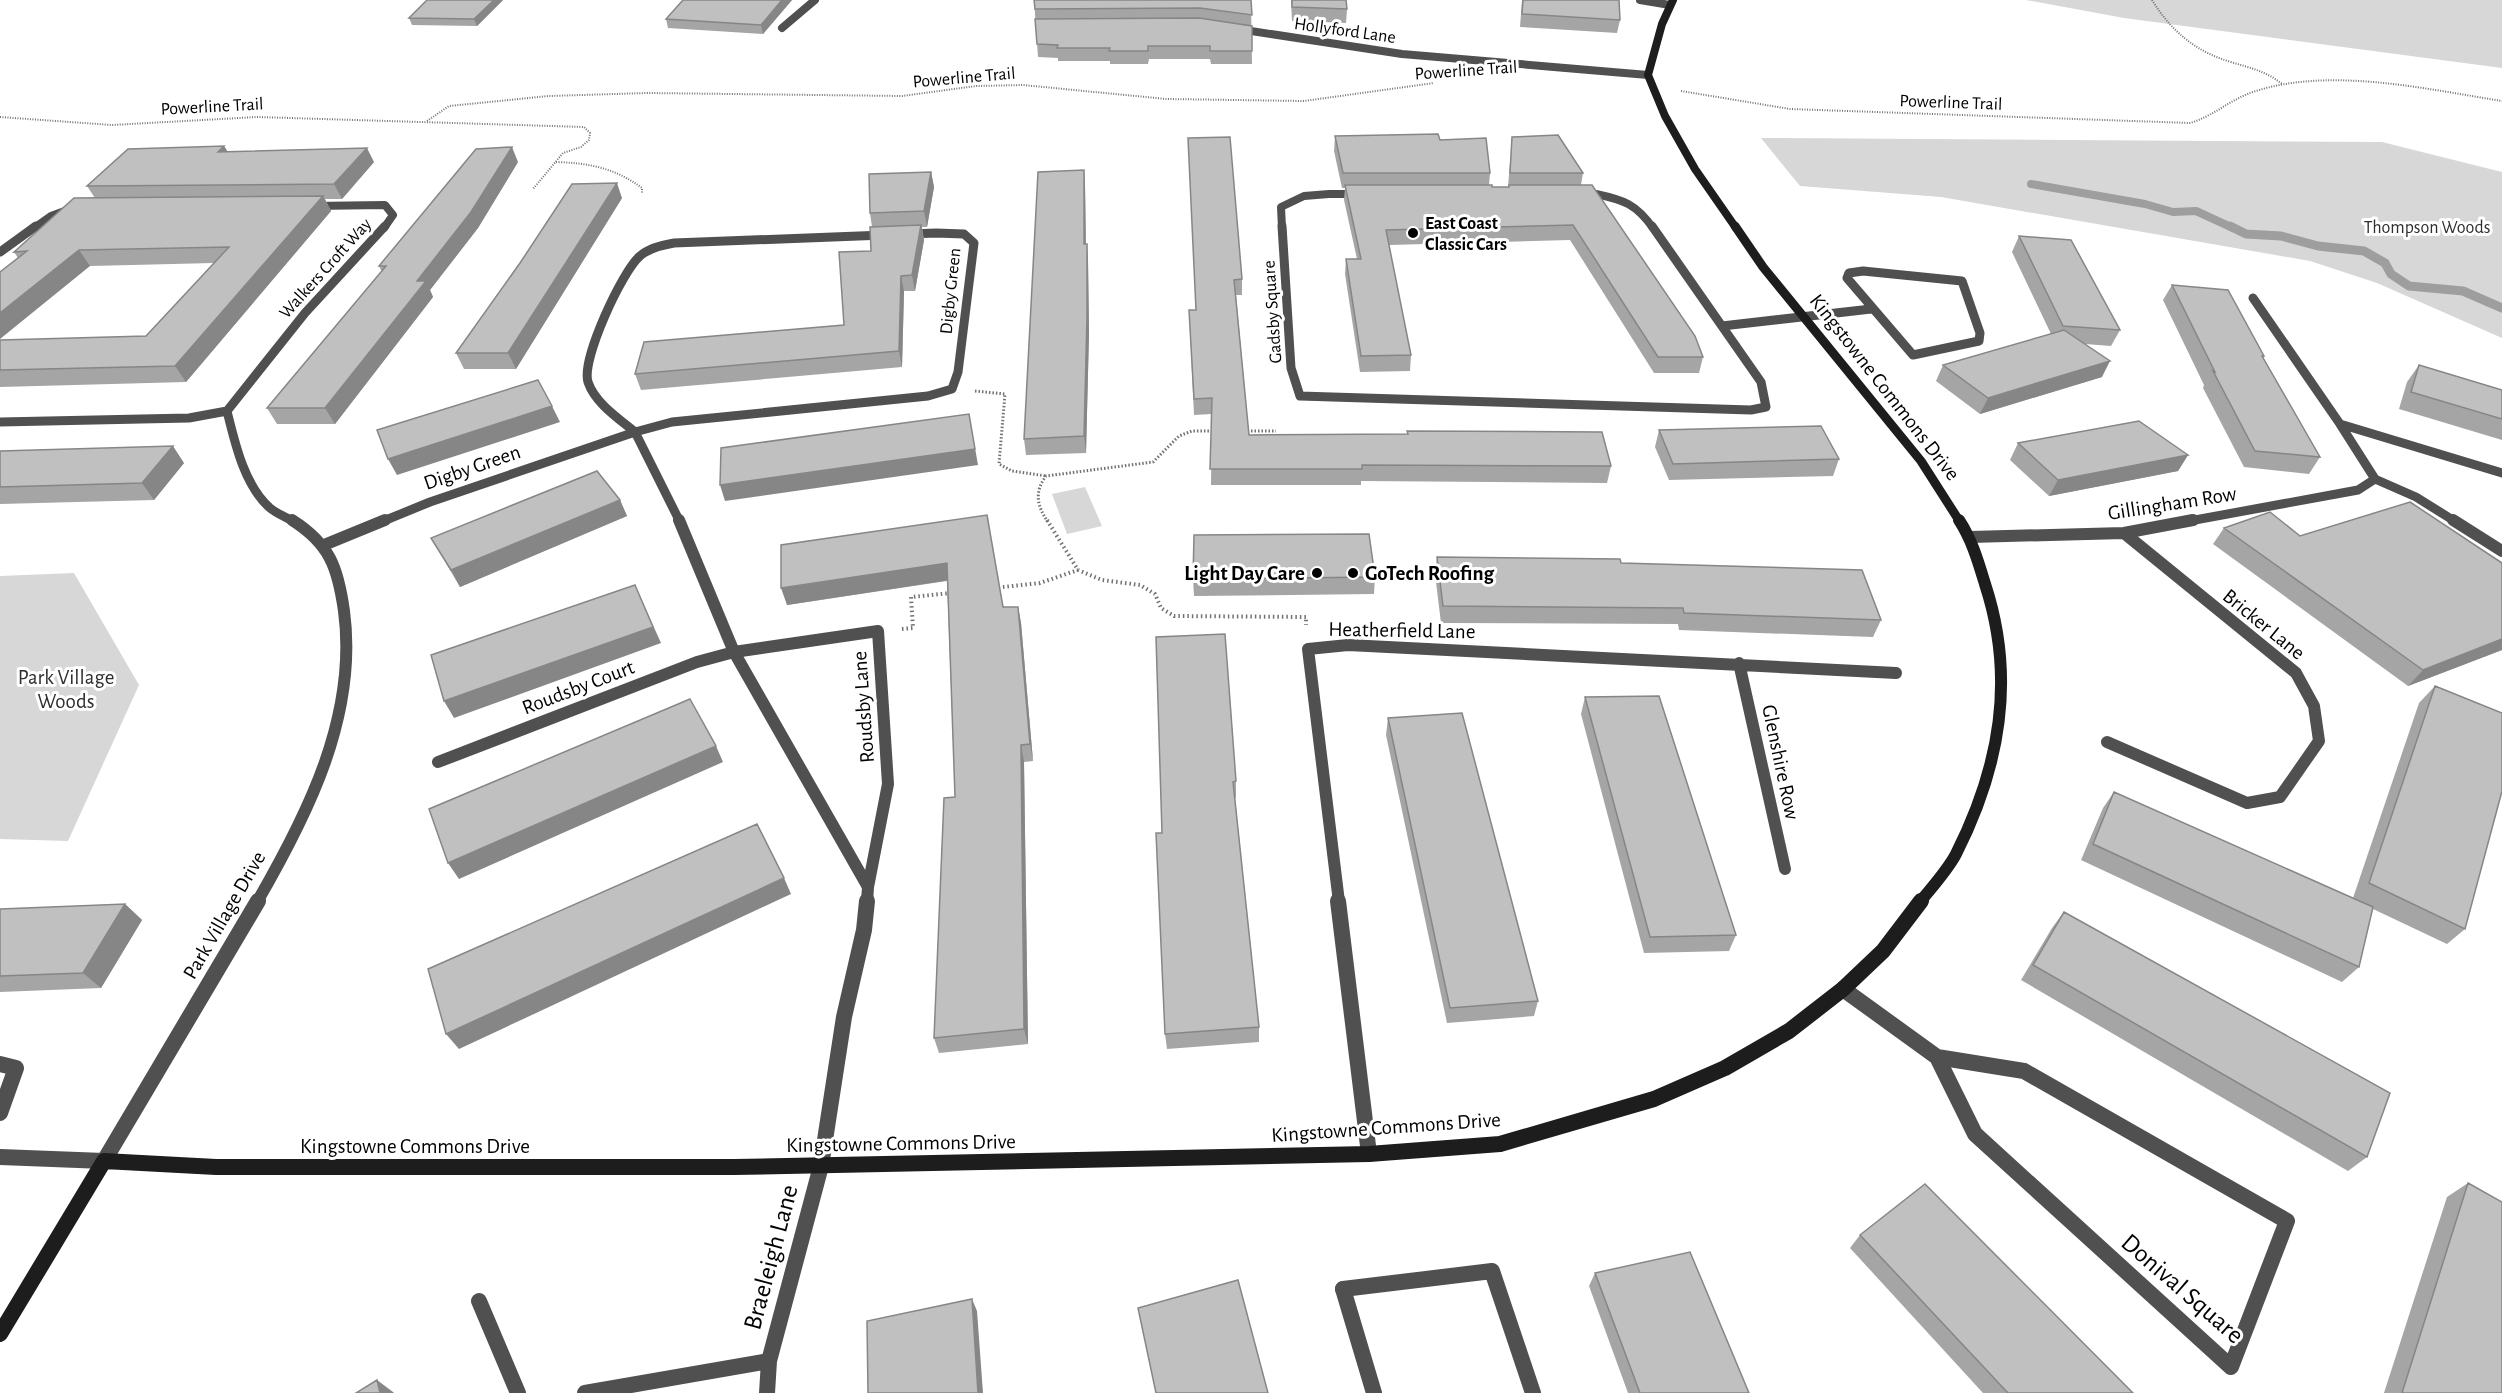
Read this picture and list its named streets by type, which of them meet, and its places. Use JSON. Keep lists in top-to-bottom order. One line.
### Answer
{"streets":{"street":["Hollyford Lane","Walkers Croft Way","Digby Green","Gadsby Square","Kingstowne Commons Drive","Gillingham Row","Bricker Lane","Heatherfield Lane","Roudsby Court","Roudsby Lane","Glenshire Row","Park Village Drive","Braeleigh Lane","Donival Square"],"path":["Powerline Trail"]},"crossings":[["Hollyford Lane","Powerline Trail"],["Hollyford Lane","Kingstowne Commons Drive"],["Powerline Trail","Kingstowne Commons Drive"],["Walkers Croft Way","Park Village Drive"],["Digby Green","Park Village Drive"],["Kingstowne Commons Drive","Gillingham Row"],["Kingstowne Commons Drive","Heatherfield Lane"],["Kingstowne Commons Drive","Roudsby Lane"],["Kingstowne Commons Drive","Park Village Drive"],["Kingstowne Commons Drive","Braeleigh Lane"],["Kingstowne Commons Drive","Donival Square"],["Gillingham Row","Bricker Lane"],["Heatherfield Lane","Glenshire Row"],["Roudsby Court","Roudsby Lane"],["Roudsby Lane","Braeleigh Lane"]],"parks":["Thompson Woods","Park Village Woods"],"places":["East Coast Classic Cars","Light Day Care","GoTech Roofing"]}
